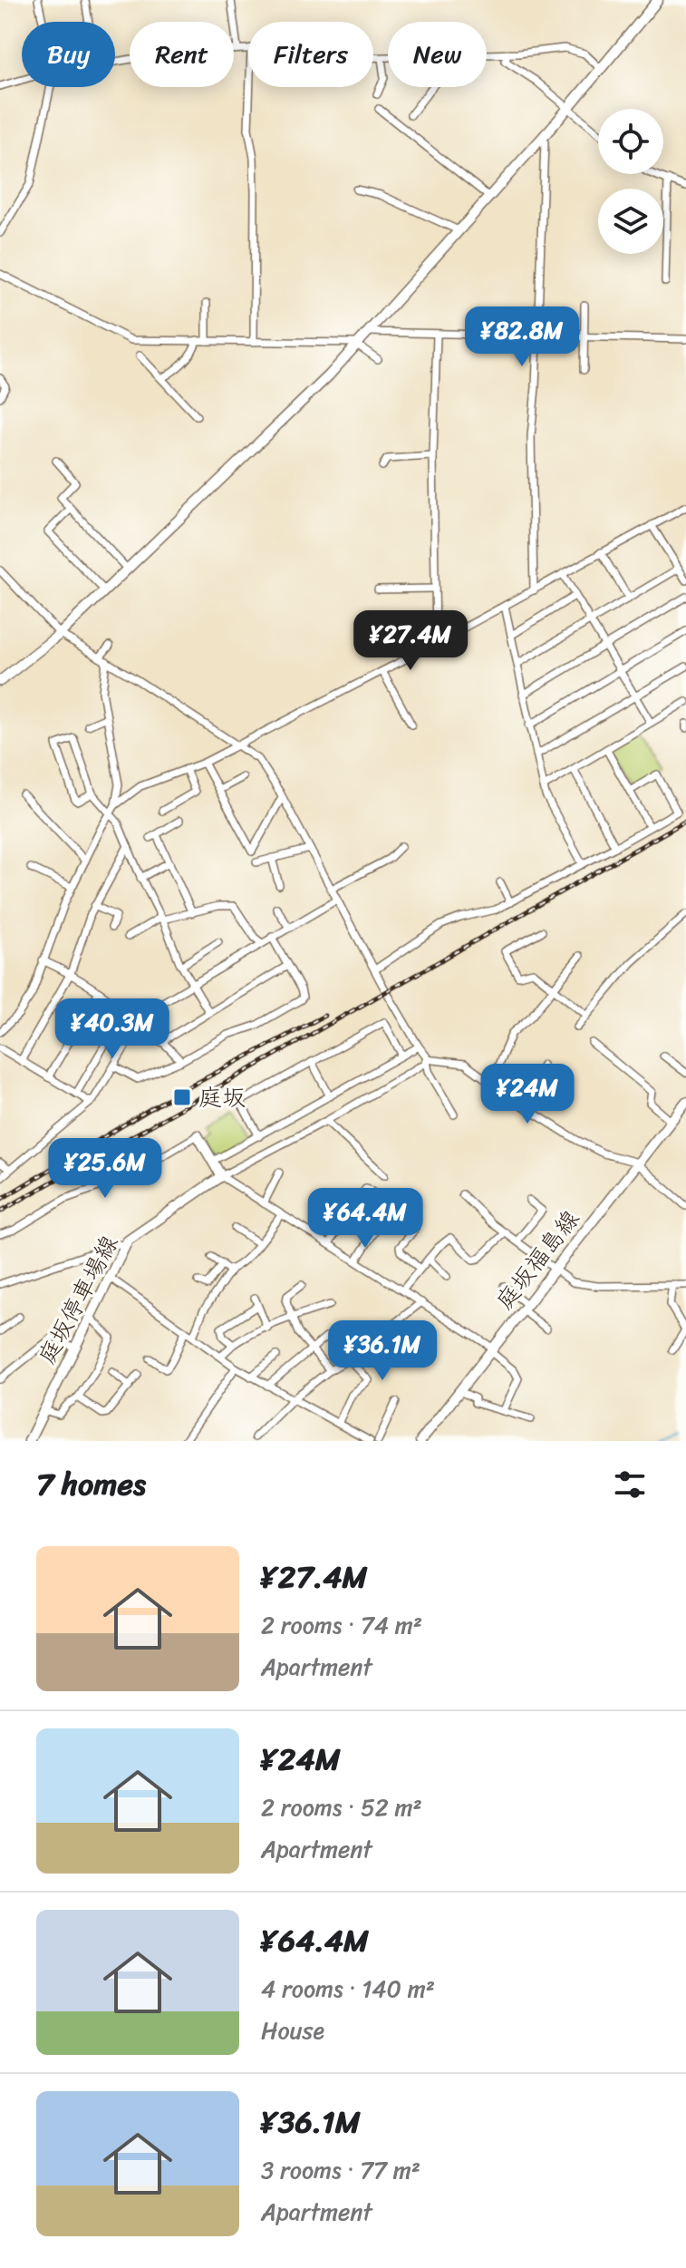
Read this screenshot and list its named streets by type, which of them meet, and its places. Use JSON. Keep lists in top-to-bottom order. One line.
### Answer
{"streets":{"street":["庭坂福島線","庭坂停車場線"]},"places":{"transit":["庭坂"]},"page":{"chip":["Buy","Rent","Filters","New"],"price":["¥82.8M","¥27.4M","¥40.3M","¥24M","¥25.6M","¥64.4M","¥36.1M"],"heading":"7 homes","list":[{"name":"¥27.4M","note":"2 rooms · 74 m² · Apartment"},{"name":"¥24M","note":"2 rooms · 52 m² · Apartment"},{"name":"¥64.4M","note":"4 rooms · 140 m² · House"},{"name":"¥36.1M","note":"3 rooms · 77 m² · Apartment"}]}}
